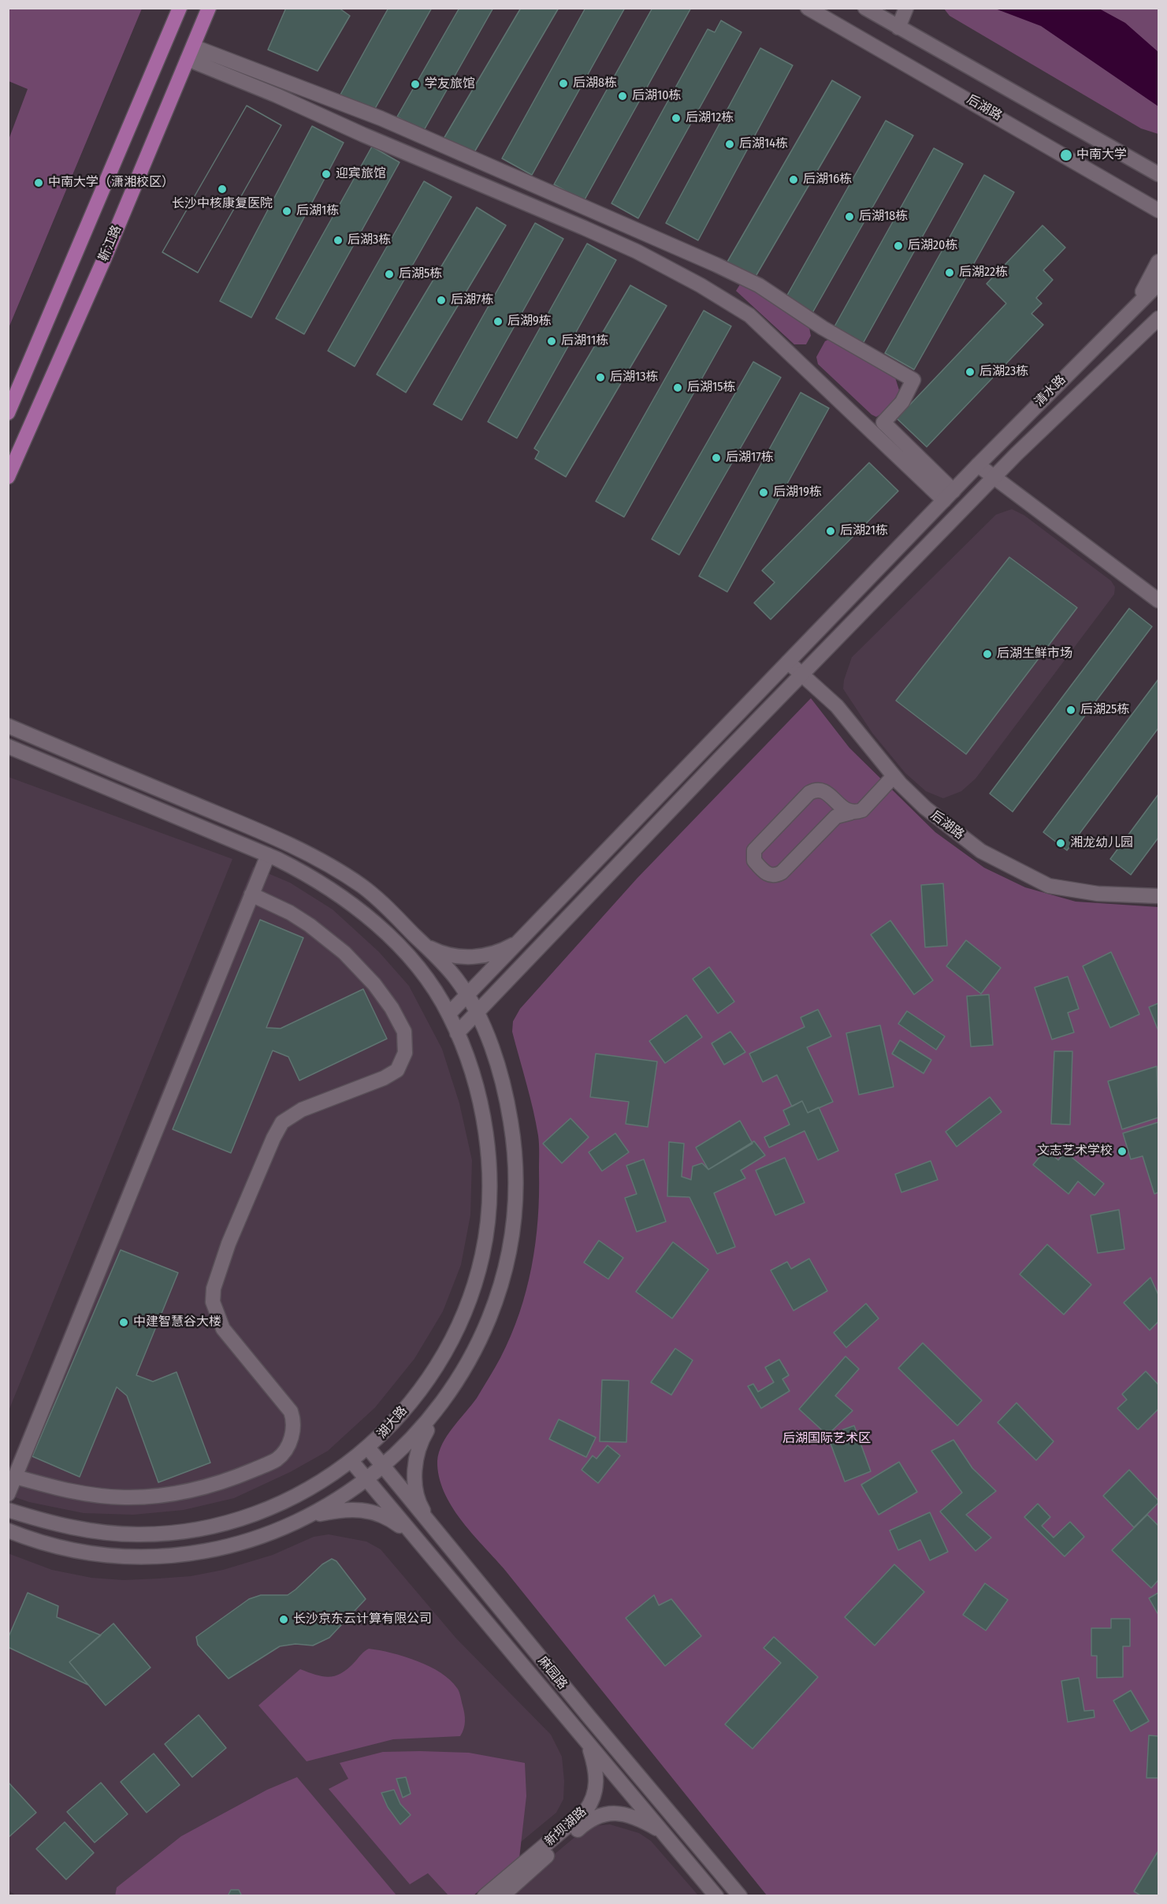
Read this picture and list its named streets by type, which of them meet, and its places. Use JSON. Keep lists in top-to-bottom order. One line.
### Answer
{"streets":{"main road":["后湖路","靳江路","清水路","湖大路","麻园路","新坝湖路"]},"crossings":[["后湖路","清水路"],["湖大路","麻园路"],["麻园路","新坝湖路"]],"parks":["后湖国际艺术区"],"places":["后湖8栋","学友旅馆","后湖10栋","后湖12栋","后湖14栋","中南大学","迎宾旅馆","后湖16栋","中南大学（潇湘校区）","长沙中核康复医院","后湖1栋","后湖18栋","后湖3栋","后湖20栋","后湖22栋","后湖5栋","后湖7栋","后湖9栋","后湖11栋","后湖23栋","后湖13栋","后湖15栋","后湖17栋","后湖19栋","后湖21栋","后湖生鲜市场","后湖25栋","湘龙幼儿园","文志艺术学校","中建智慧谷大楼","长沙京东云计算有限公司"]}
